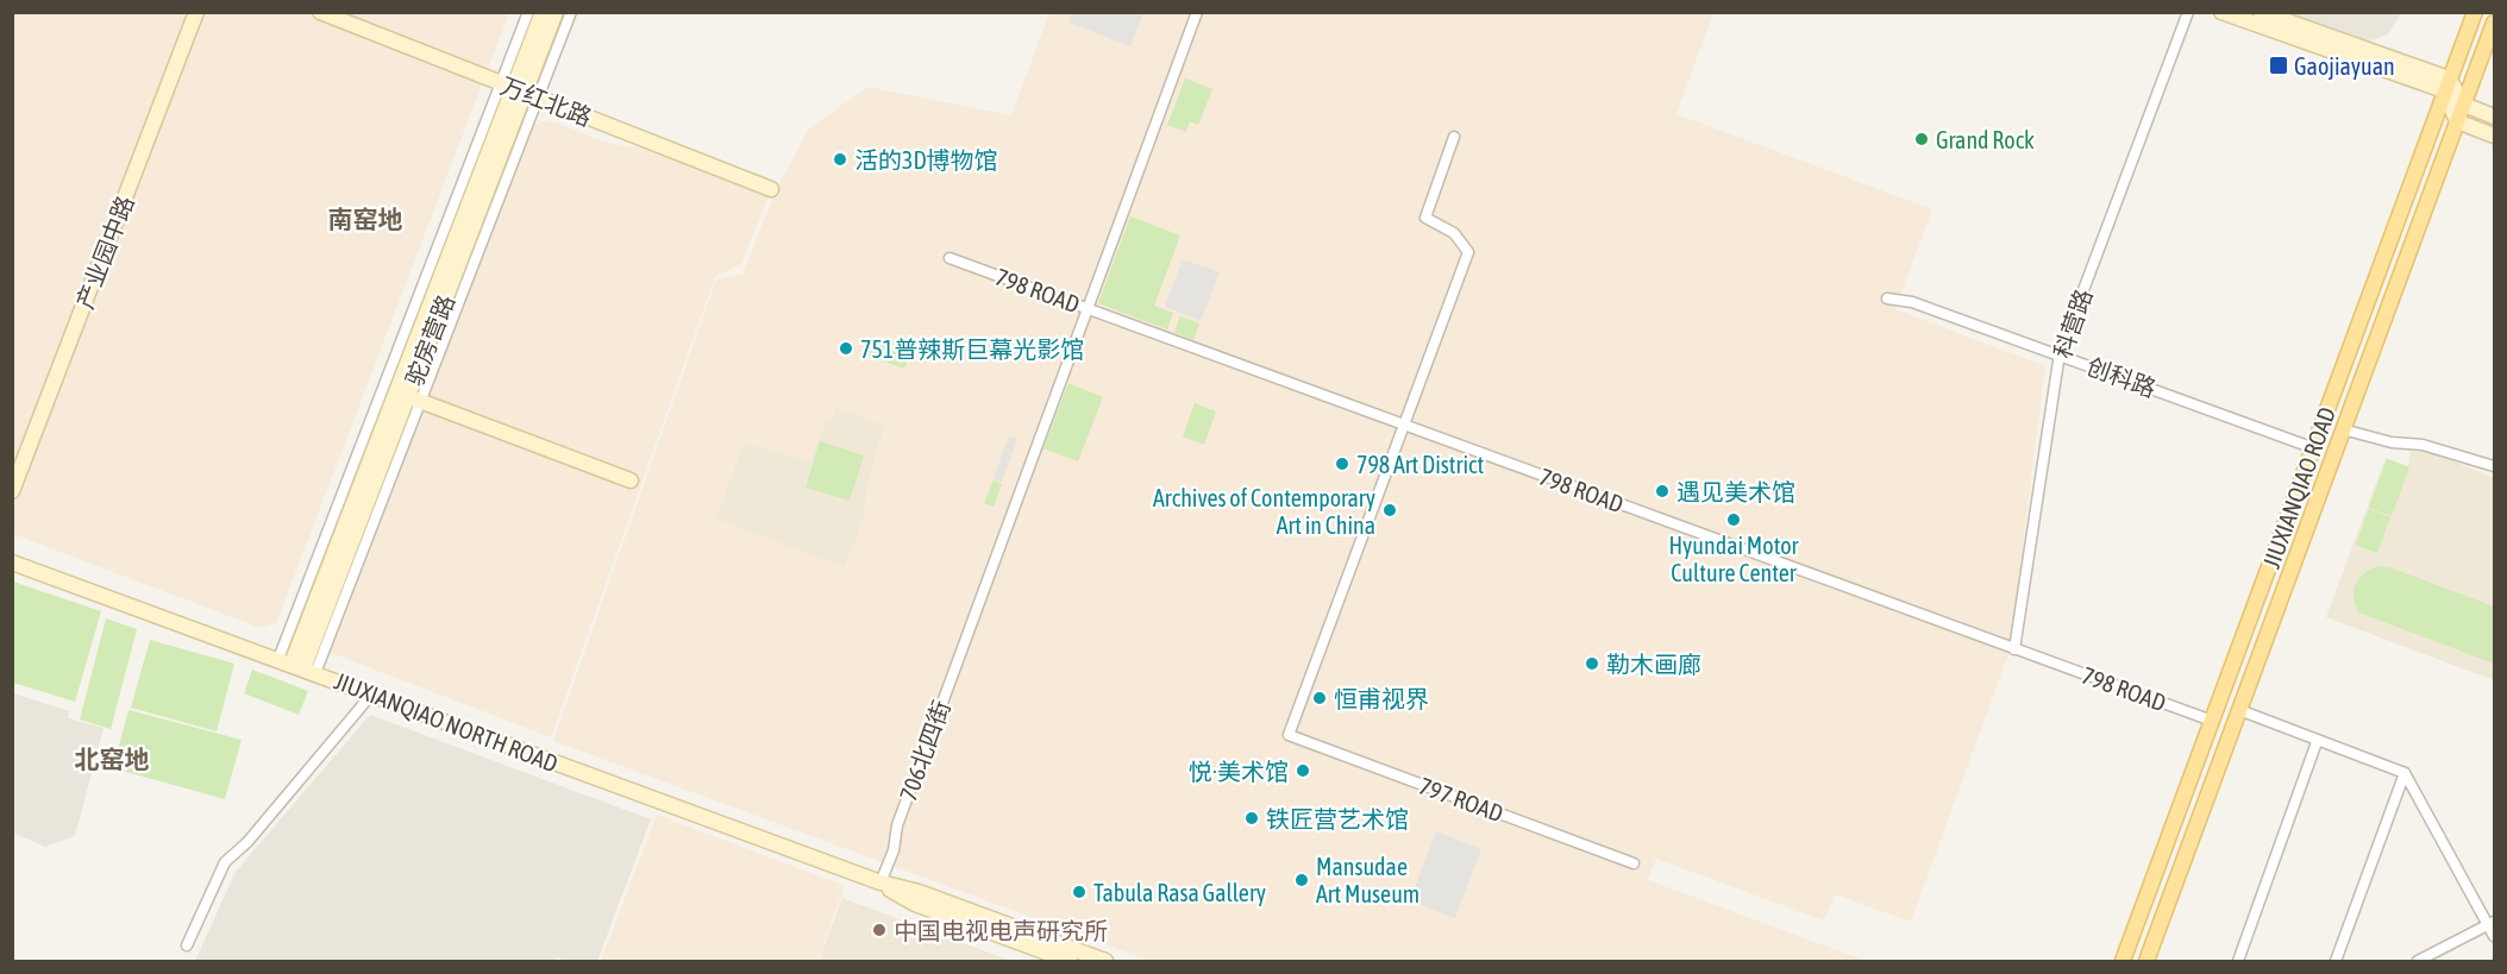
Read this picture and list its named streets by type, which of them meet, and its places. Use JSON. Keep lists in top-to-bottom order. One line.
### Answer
{"streets":{"main road":["JIUXIANQIAO ROAD"],"street":["万红北路","产业园中路","798 ROAD","科营路","驼房营路","创科路","JIUXIANQIAO NORTH ROAD","706北四街","797 ROAD"]},"crossings":[["万红北路","驼房营路"],["798 ROAD","科营路"],["798 ROAD","JIUXIANQIAO ROAD"],["798 ROAD","706北四街"],["798 ROAD","797 ROAD"],["科营路","创科路"],["驼房营路","JIUXIANQIAO NORTH ROAD"],["创科路","JIUXIANQIAO ROAD"],["JIUXIANQIAO NORTH ROAD","706北四街"]],"districts":["南窑地","北窑地"],"places":{"transit":["Gaojiayuan"],"other":["Grand Rock","活的3D博物馆","751普辣斯巨幕光影馆","798 Art District","遇见美术馆","Archives of Contemporary Art in China","Hyundai Motor Culture Center","勒木画廊","恒甫视界","悦·美术馆","铁匠营艺术馆","Mansudae Art Museum","Tabula Rasa Gallery","中国电视电声研究所"]}}
